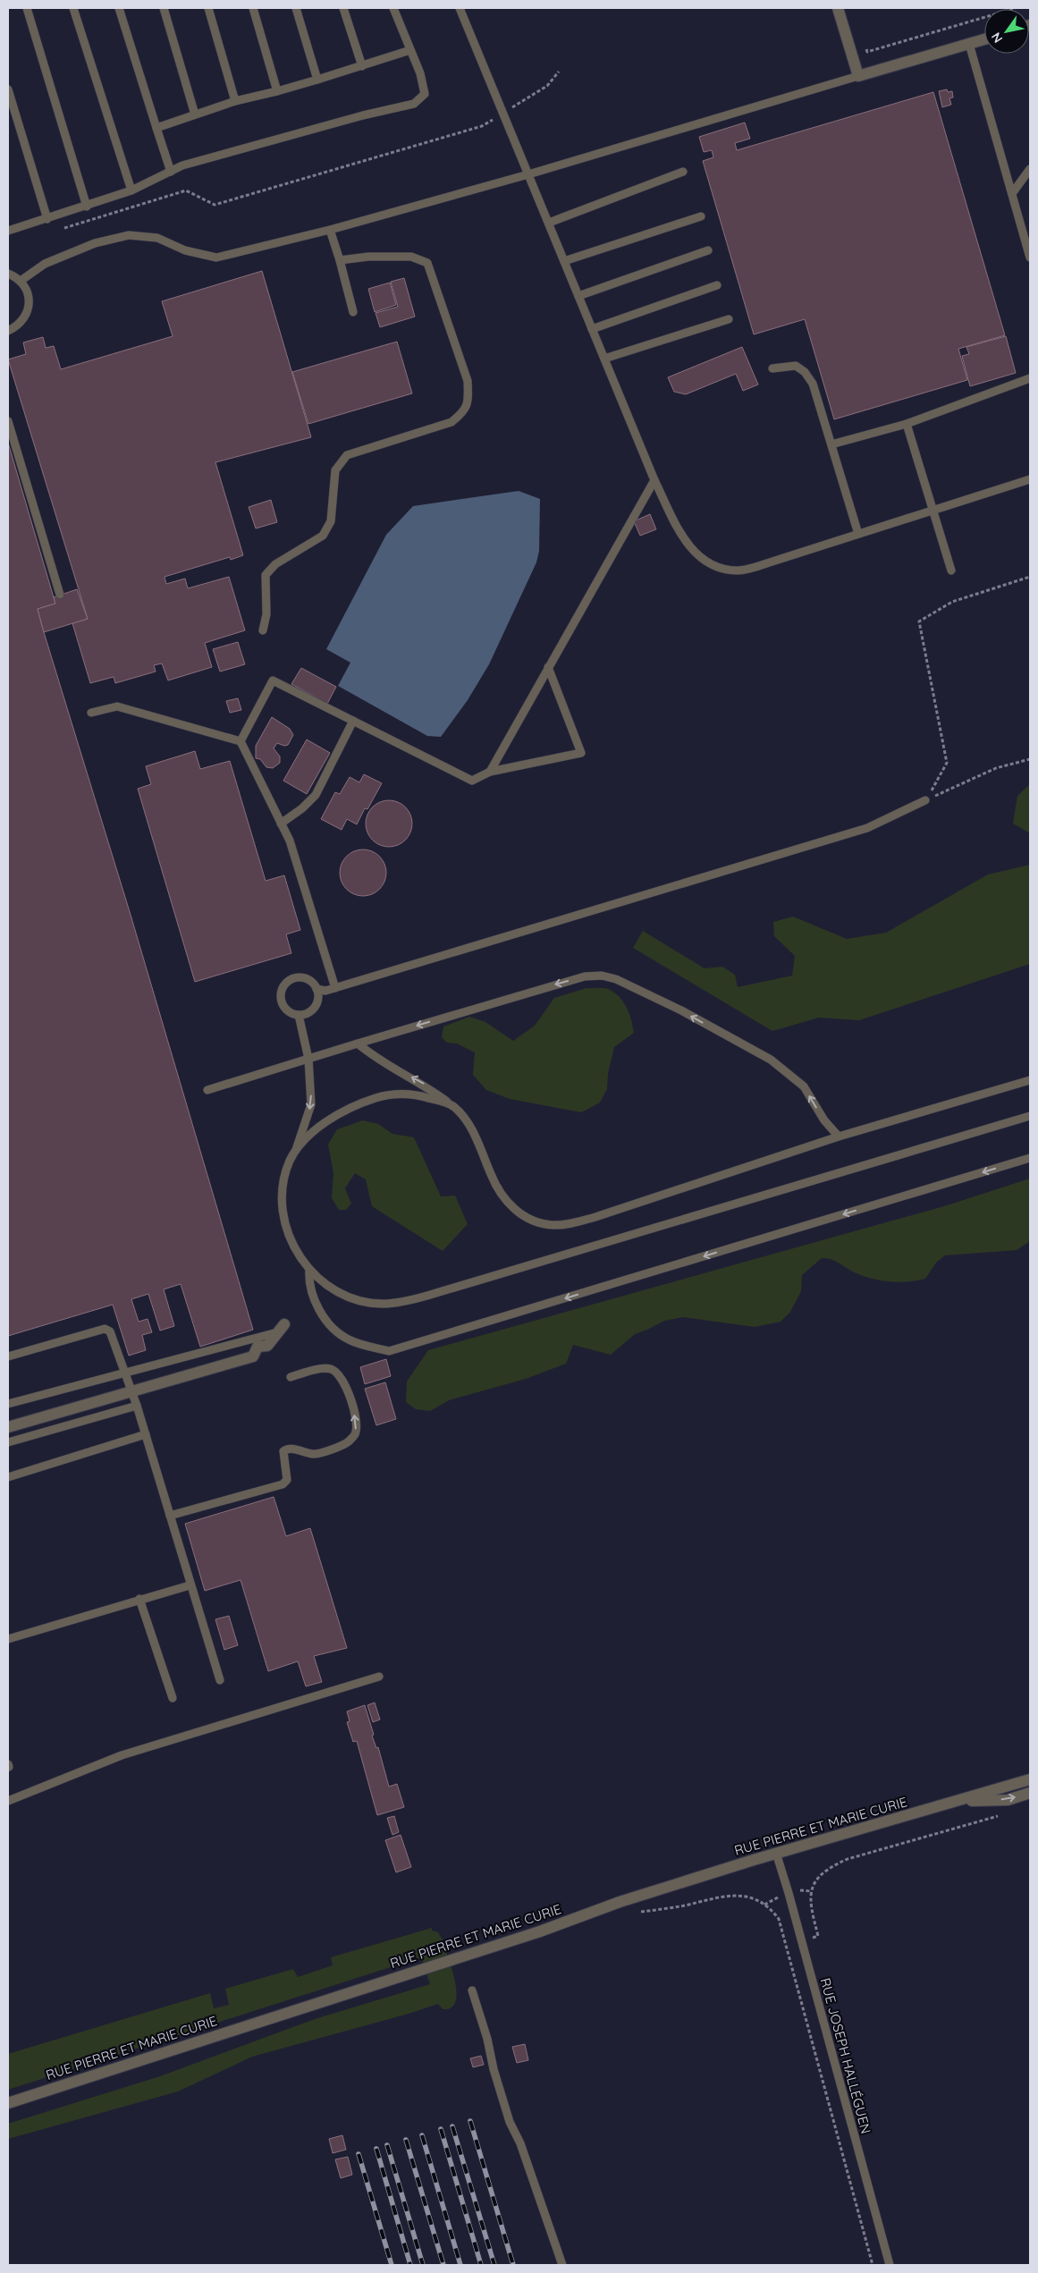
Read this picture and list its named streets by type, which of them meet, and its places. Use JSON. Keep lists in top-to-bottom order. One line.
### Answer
{"streets":{"street":["RUE PIERRE ET MARIE CURIE"],"lane":["RUE JOSEPH HALLÉGUEN"]},"crossings":[["RUE PIERRE ET MARIE CURIE","RUE JOSEPH HALLÉGUEN"]],"north":"bottom left"}
